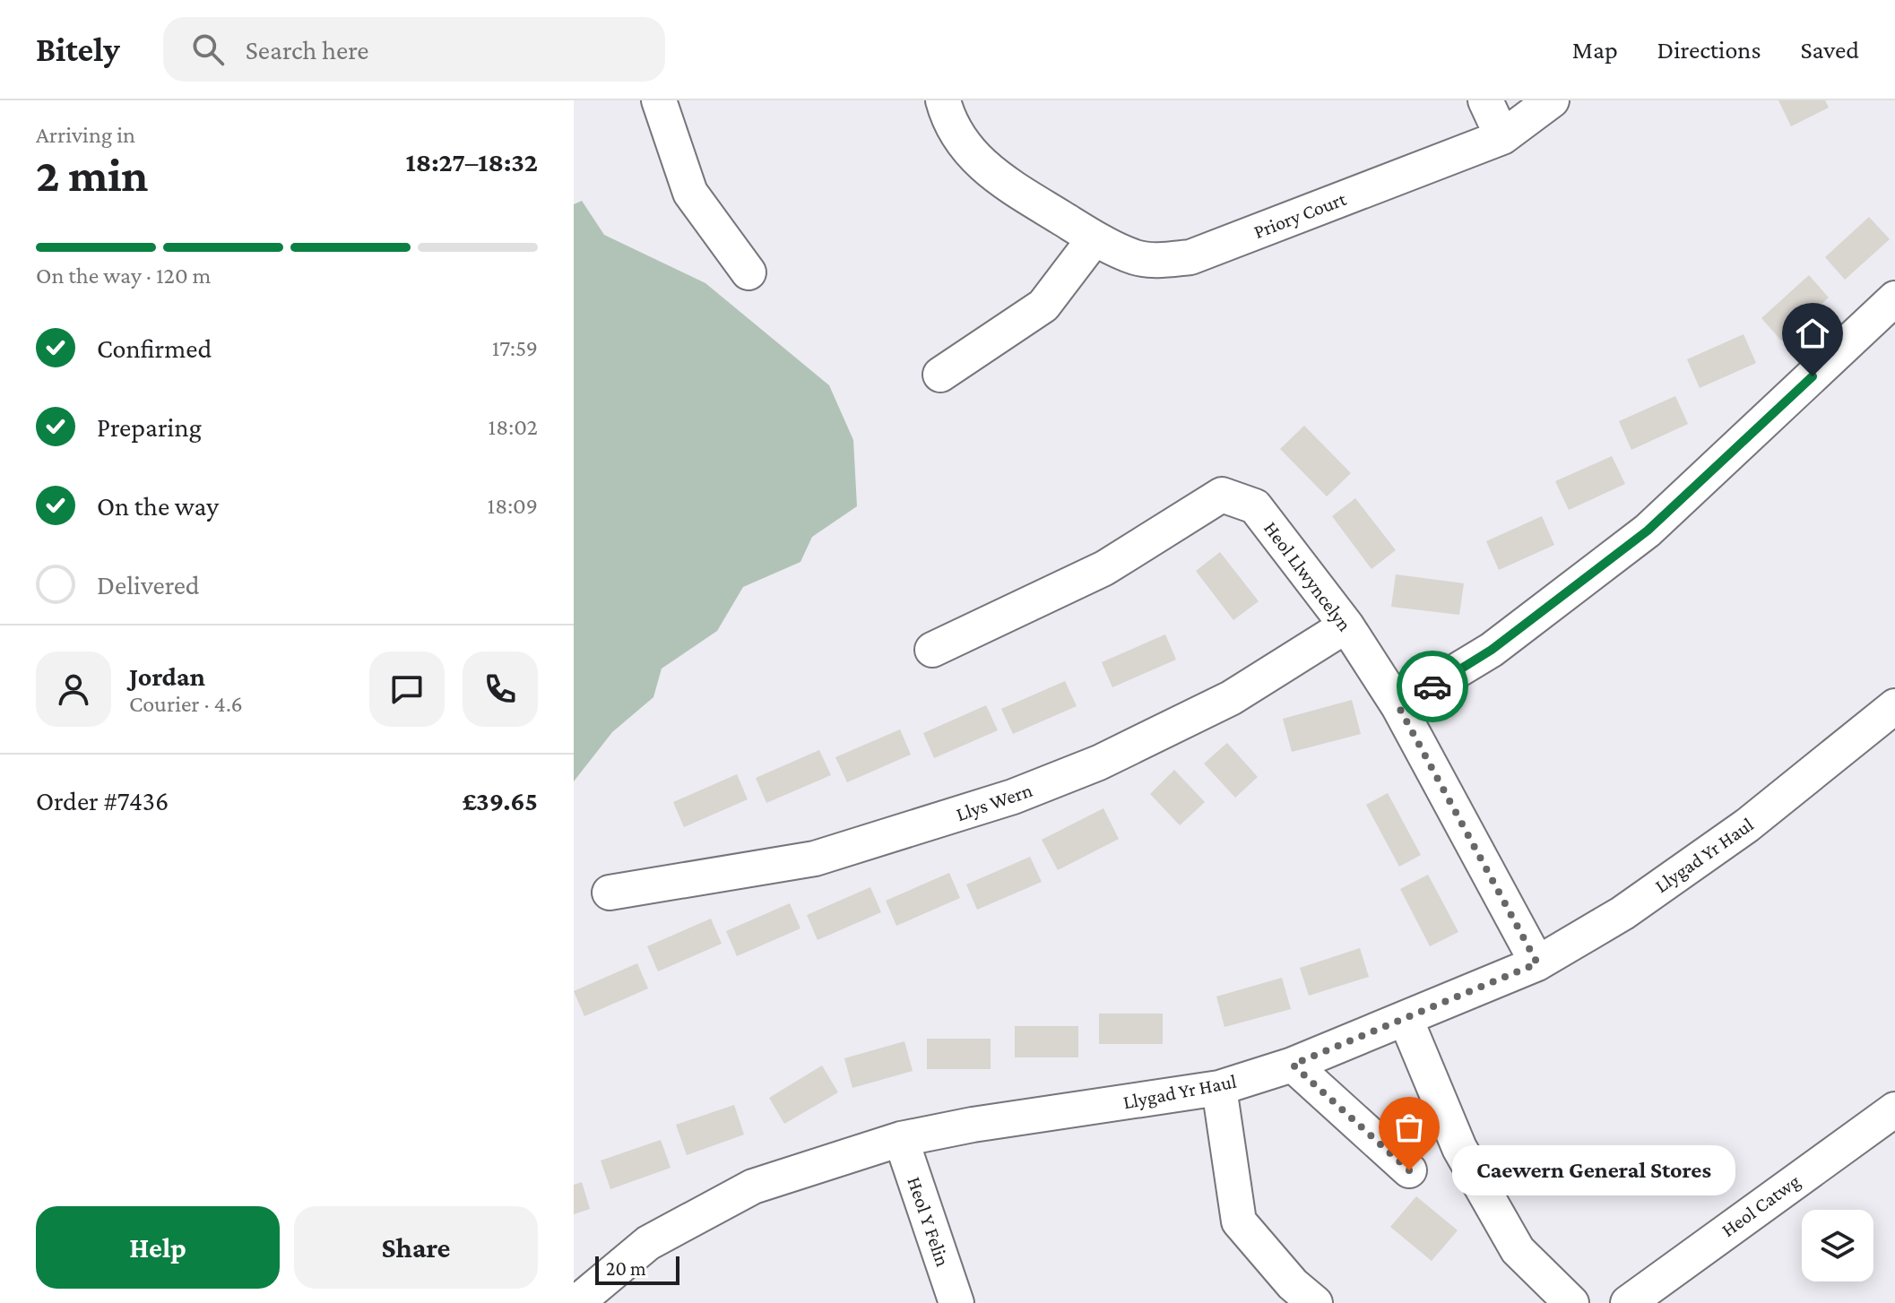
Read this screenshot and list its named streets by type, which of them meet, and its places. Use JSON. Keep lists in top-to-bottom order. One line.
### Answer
{"streets":{"street":["Priory Court","Heol Llwyncelyn","Llys Wern","Llygad Yr Haul","Heol Catwg","Heol Y Felin"]},"crossings":[["Heol Llwyncelyn","Llys Wern"],["Heol Llwyncelyn","Llygad Yr Haul"],["Llygad Yr Haul","Heol Y Felin"]],"places":["Caewern General Stores"],"scale_bar":"20 m","page":{"header":"Bitely","search":"Search here","nav":["Map","Directions","Saved"],"heading":["2 min","Arriving in","18:27–18:32"],"panel":["Jordan","Courier · 4.6","Order #7436","£39.65"],"bar":"On the way · 120 m","list":[["Confirmed","17:59"],["Preparing","18:02"],["On the way","18:09"],"Delivered"],"bubble":"Caewern General Stores","buttons":["Help","Share"],"scale":"20 m"}}
